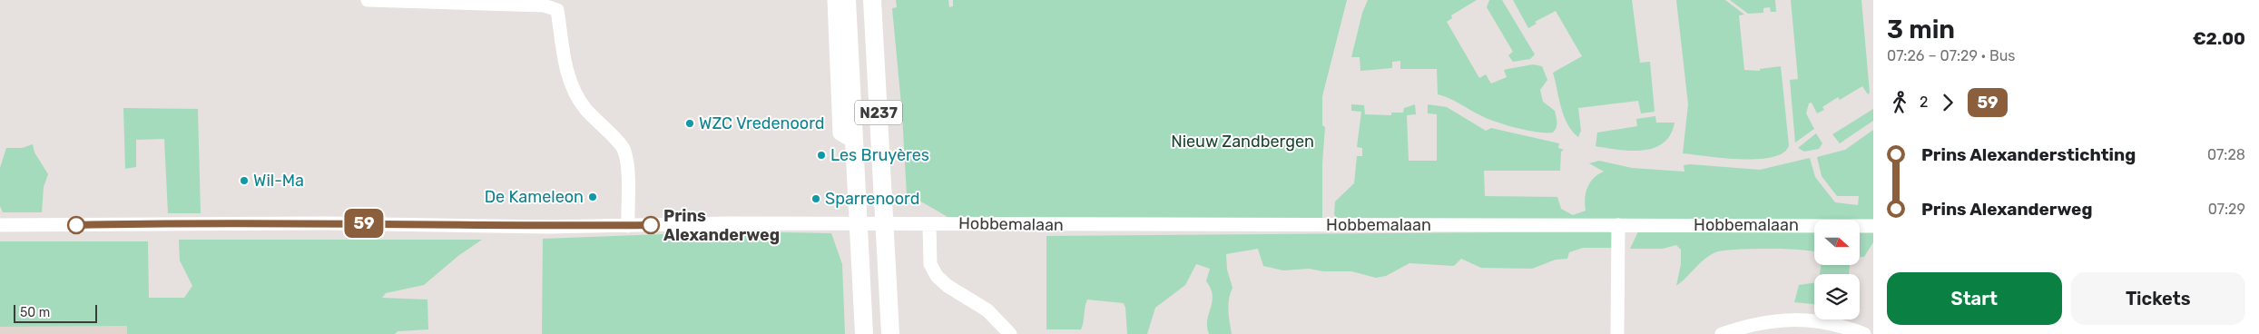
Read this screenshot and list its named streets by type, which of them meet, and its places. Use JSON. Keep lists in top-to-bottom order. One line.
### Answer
{"streets":{"main road":["N237"],"street":["Hobbemalaan"]},"crossings":[["N237","Hobbemalaan"]],"parks":["Nieuw Zandbergen"],"places":["WZC Vredenoord","Les Bruyères","Wil-Ma","De Kameleon","Sparrenoord","Prins Alexanderweg"],"lines":["bus line 59"],"scale_bar":"50 m","north":"right","page":{"on_map":"59","heading":["3 min","07:26 – 07:29 · Bus","€2.00"],"legs":["2","59"],"list":[{"name":"Prins Alexanderstichting","value":"07:28"},{"name":"Prins Alexanderweg","value":"07:29"}],"buttons":["Start","Tickets"],"scale":"50 m"}}
